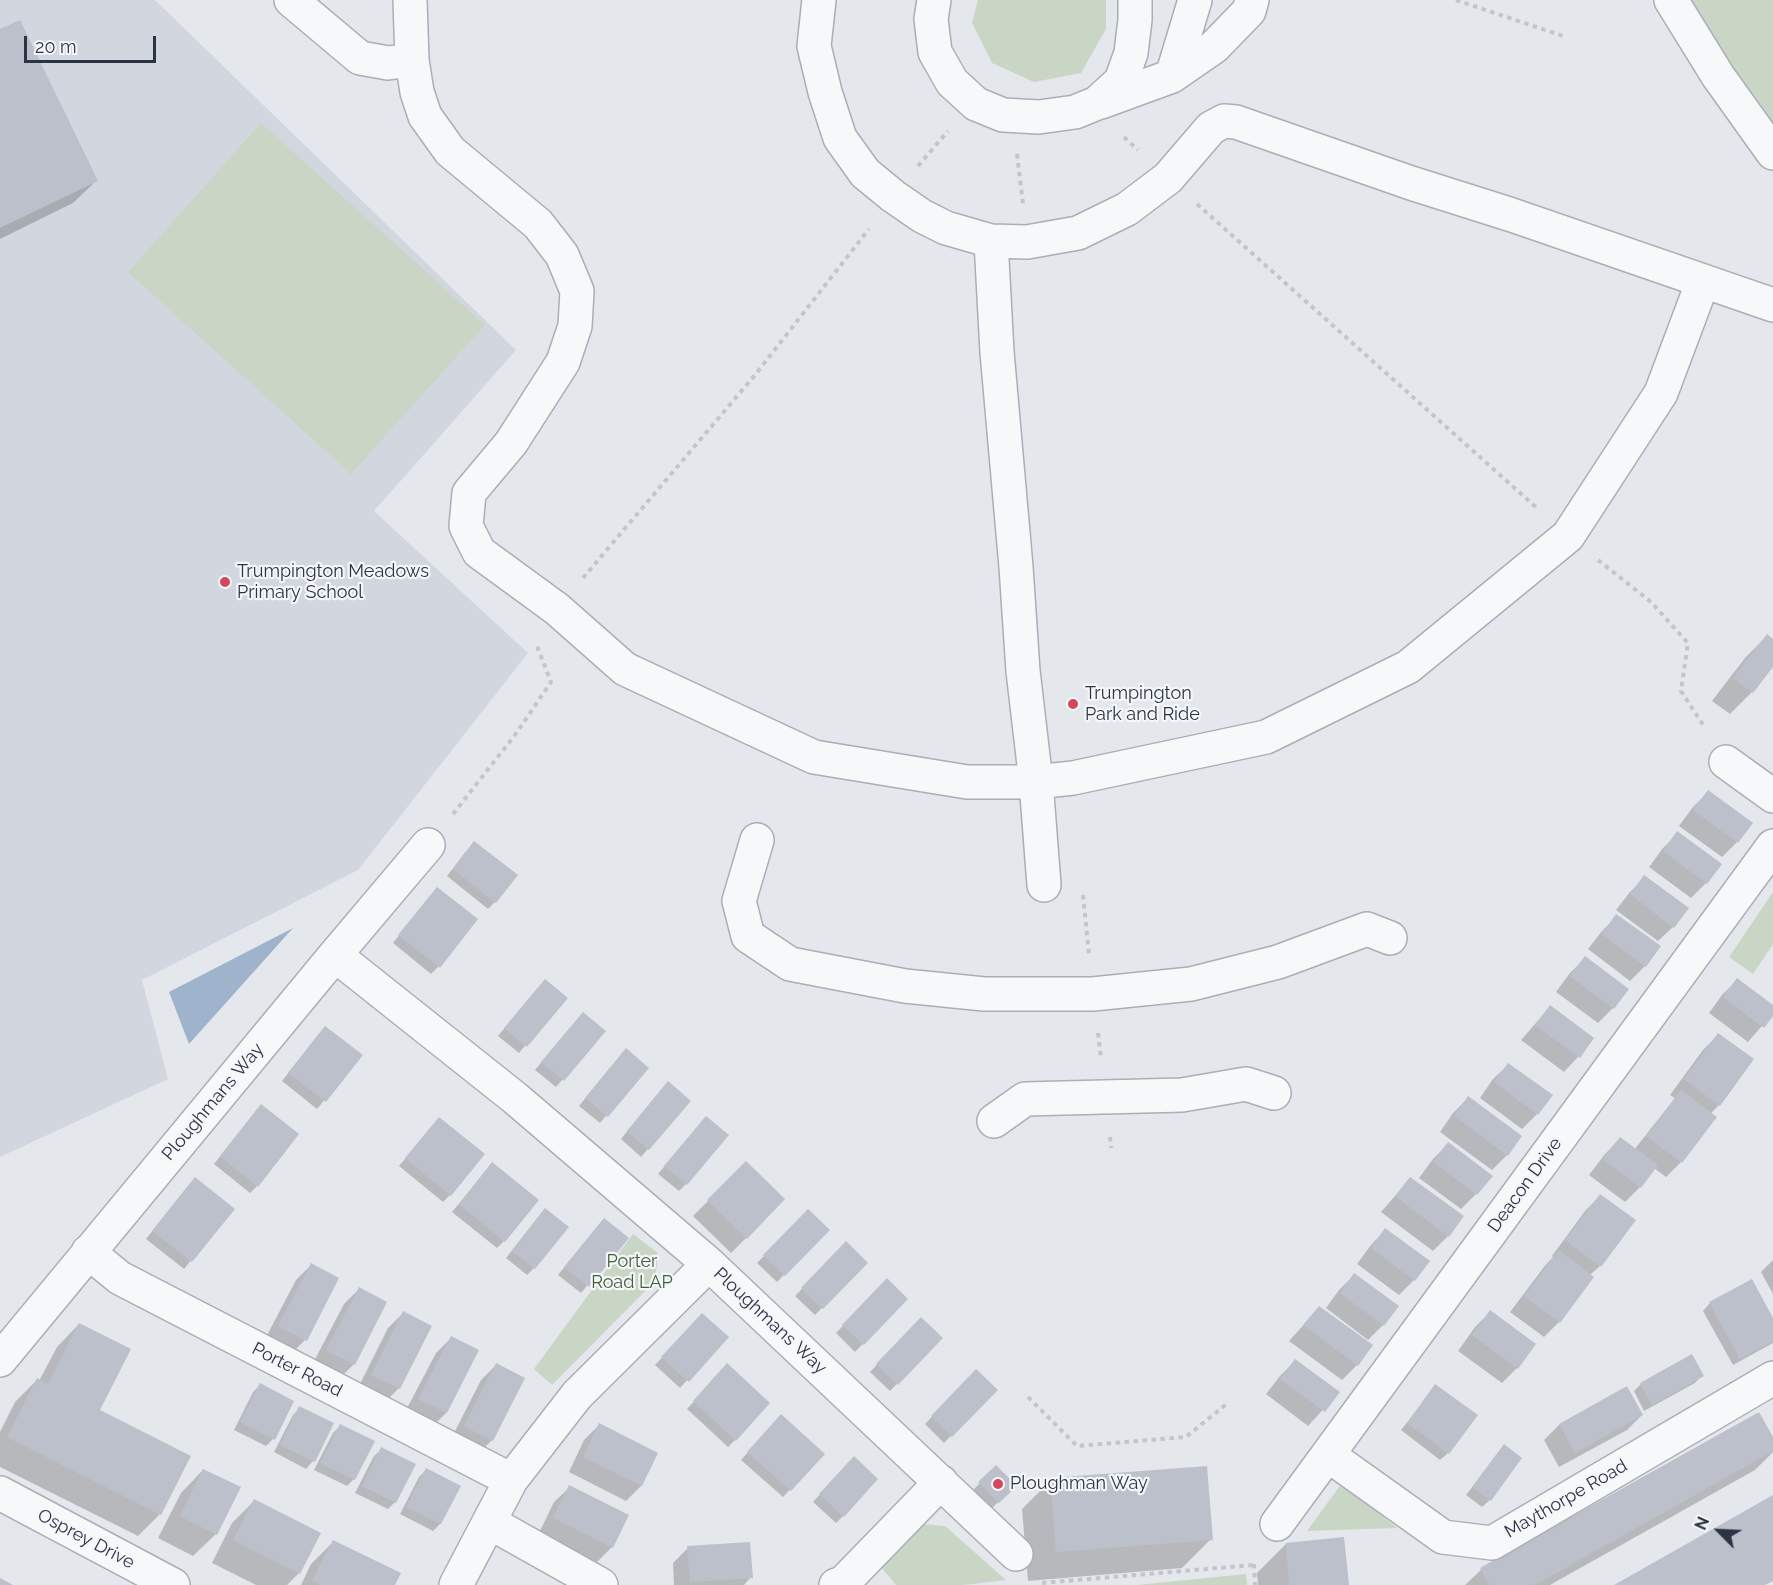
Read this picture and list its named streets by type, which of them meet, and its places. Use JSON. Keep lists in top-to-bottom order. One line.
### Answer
{"streets":{"street":["Ploughmans Way","Deacon Drive","Porter Road","Maythorpe Road","Osprey Drive"]},"crossings":[["Ploughmans Way","Porter Road"],["Deacon Drive","Maythorpe Road"]],"parks":["Porter Road LAP"],"places":["Trumpington Meadows Primary School","Trumpington Park and Ride","Ploughman Way"],"scale_bar":"20 m","north":"top left"}
